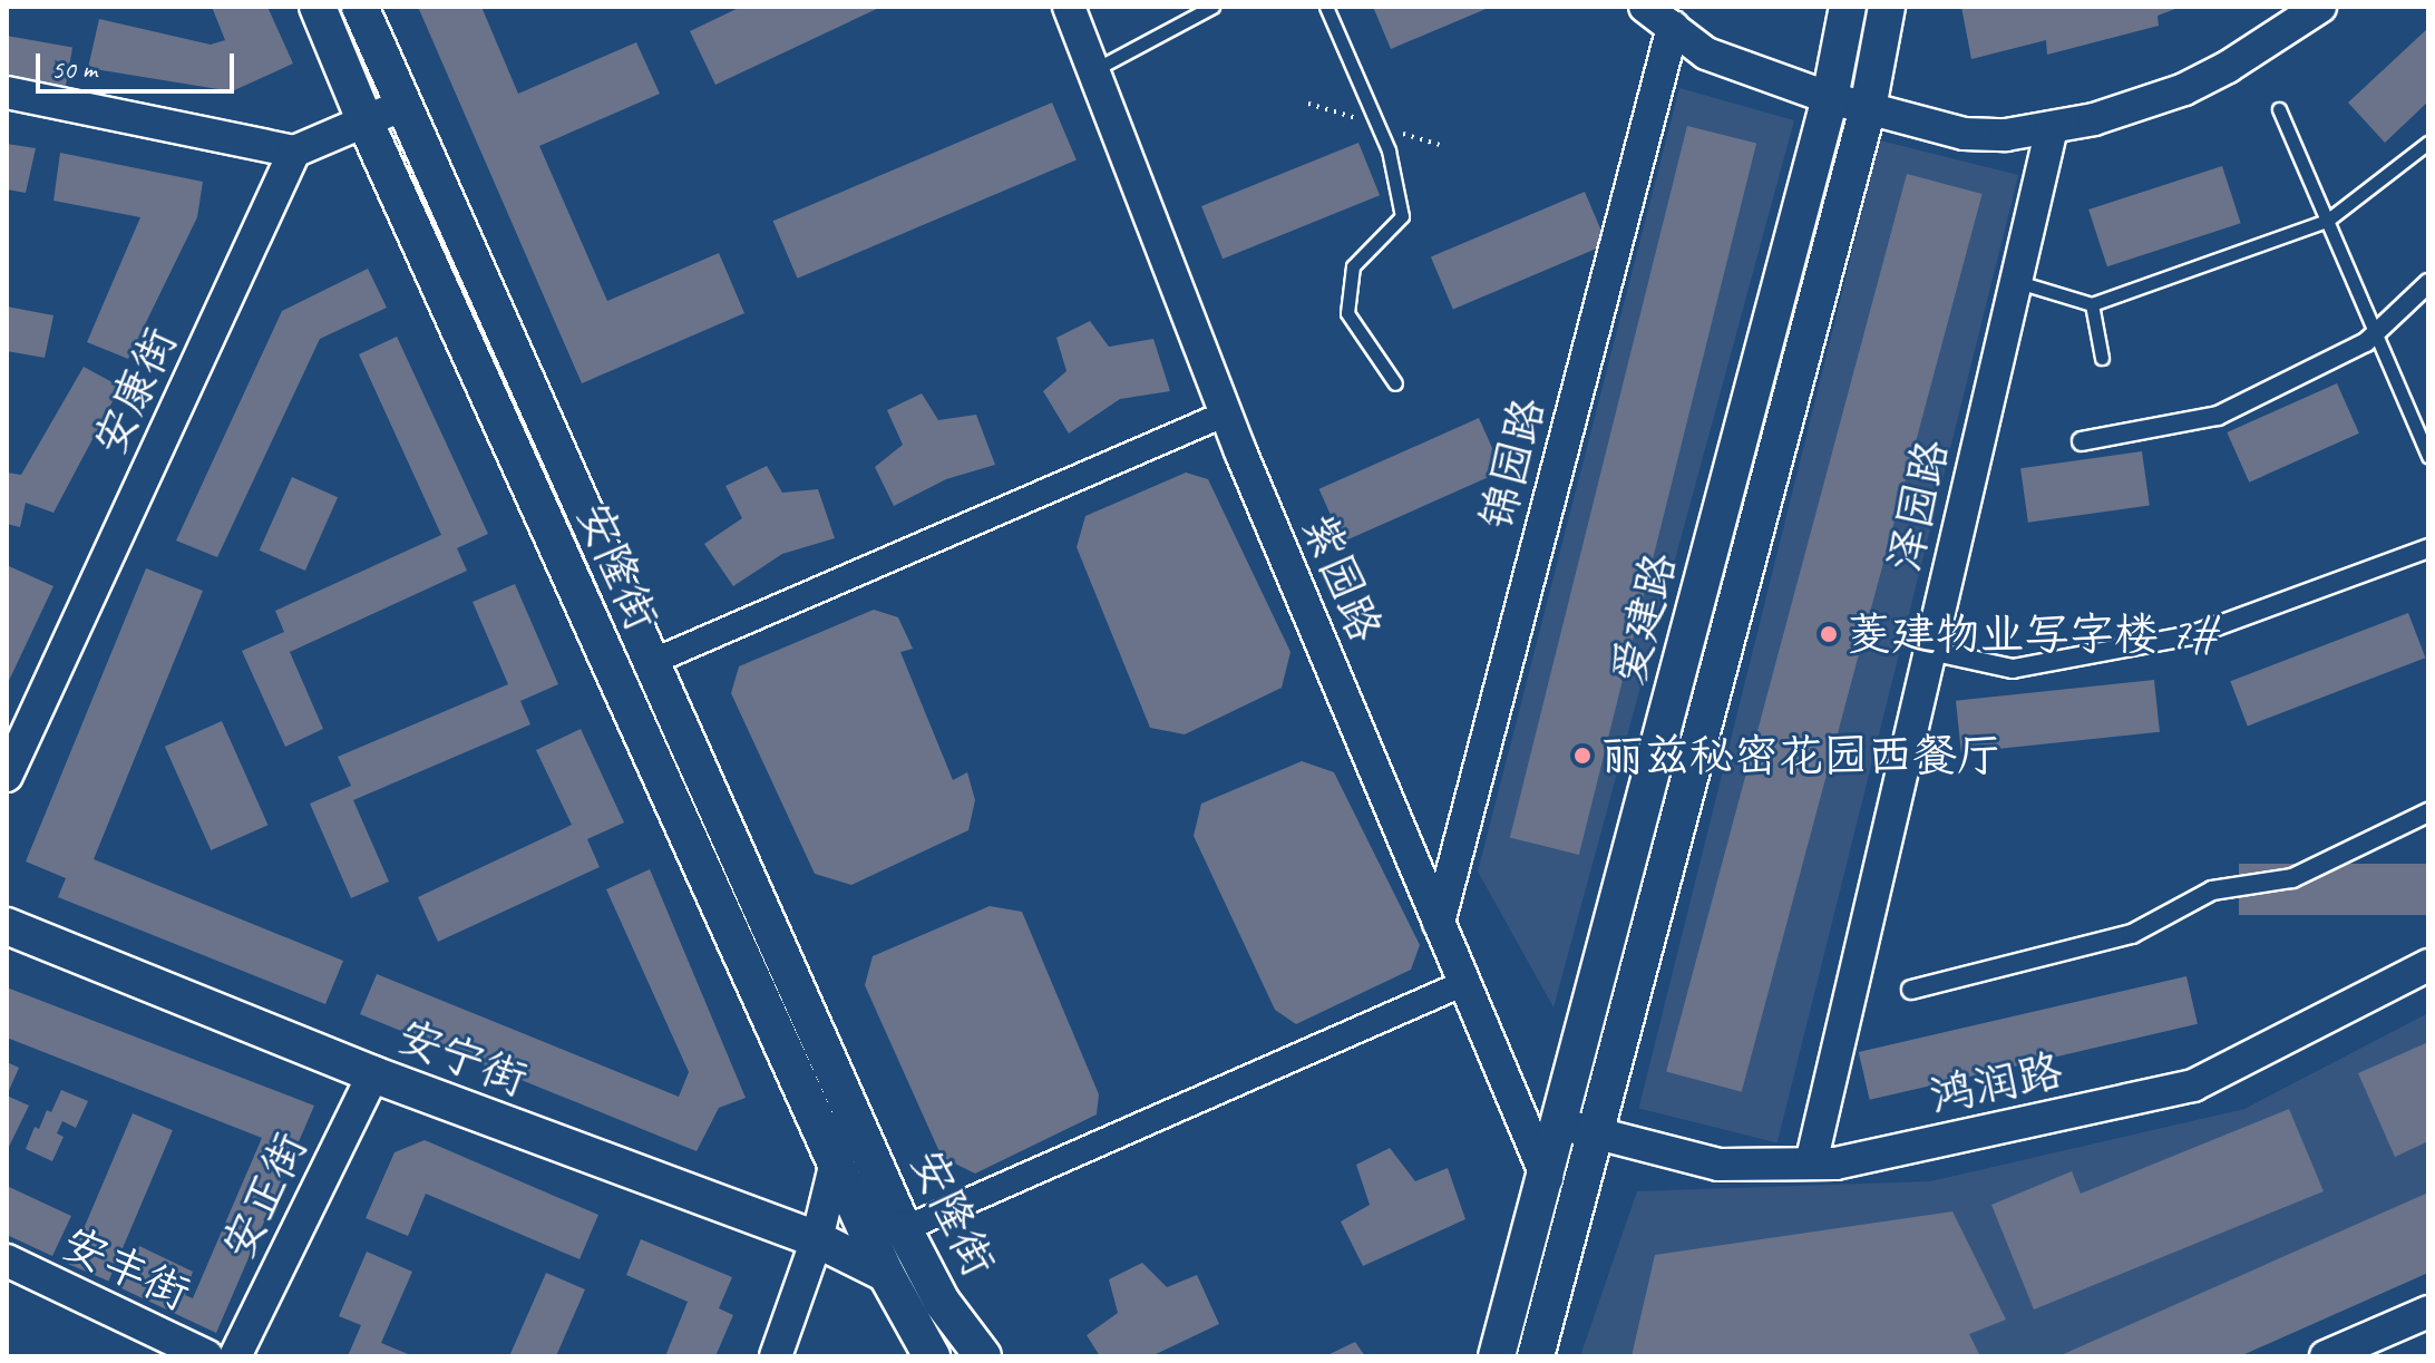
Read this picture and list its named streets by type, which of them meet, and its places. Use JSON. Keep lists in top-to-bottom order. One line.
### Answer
{"streets":{"main road":["安隆街","爱建路","安宁街"],"street":["安康街","锦园路","泽园路","紫园路","鸿润路","安正街","安丰街"]},"crossings":[["锦园路","紫园路"],["泽园路","鸿润路"],["安隆街","安宁街"],["紫园路","爱建路"],["爱建路","鸿润路"],["安宁街","安正街"]],"places":["菱建物业写字楼 7#","丽兹秘密花园西餐厅"],"scale_bar":"50 m"}
